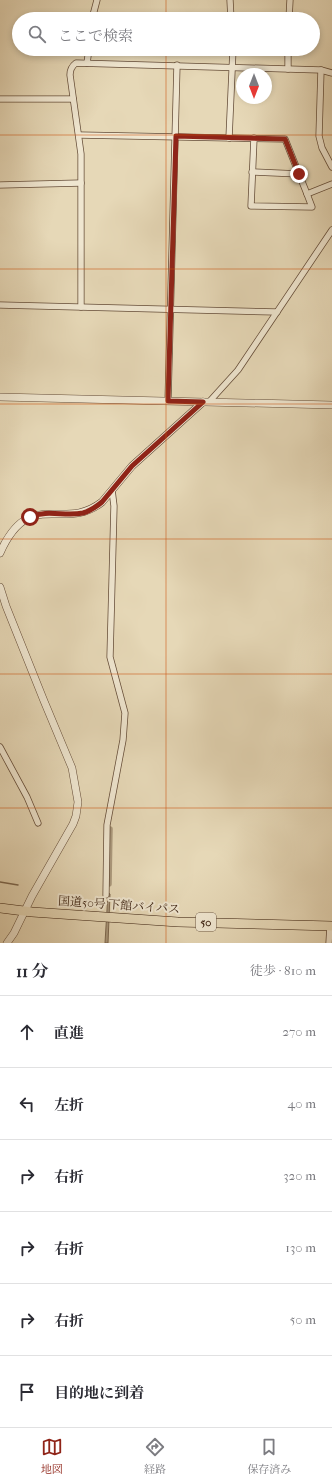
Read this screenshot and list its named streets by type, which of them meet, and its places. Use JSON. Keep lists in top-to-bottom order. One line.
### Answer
{"streets":{"highway":["国道50号 下館バイパス","50"]},"north":"bottom","page":{"search":"ここで検索","heading":["11 分","徒歩 · 810 m"],"list":[["直進","270 m"],["左折","40 m"],["右折","320 m"],["右折","130 m"],["右折","50 m"],"目的地に到着"],"nav":["地図","経路","保存済み"]}}
